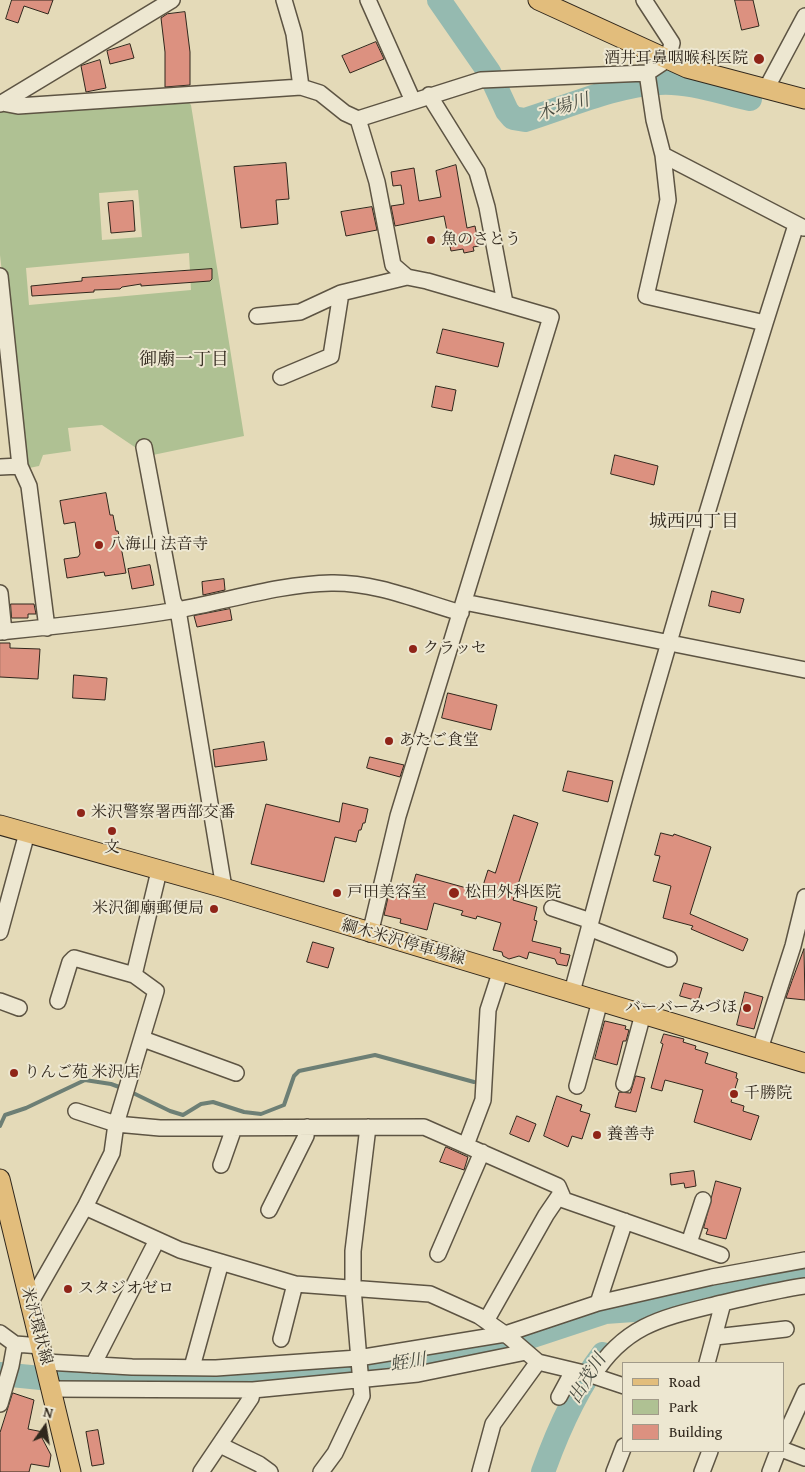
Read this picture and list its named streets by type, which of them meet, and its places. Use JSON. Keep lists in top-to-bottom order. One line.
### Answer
{"streets":{"main road":["綱木米沢停車場線","米沢環状線"]},"districts":["御廟一丁目","城西四丁目"],"water":["木場川","蛭川","出茂川"],"places":["酒井耳鼻咽喉科医院","魚のさとう","八海山 法音寺","クラッセ","あたご食堂","米沢警察署西部交番","文","戸田美容室","松田外科医院","米沢御廟郵便局","バーバーみづほ","りんご苑 米沢店","千勝院","養善寺","スタジオゼロ"],"legend":["Road","Park","Building"],"north":"top"}
